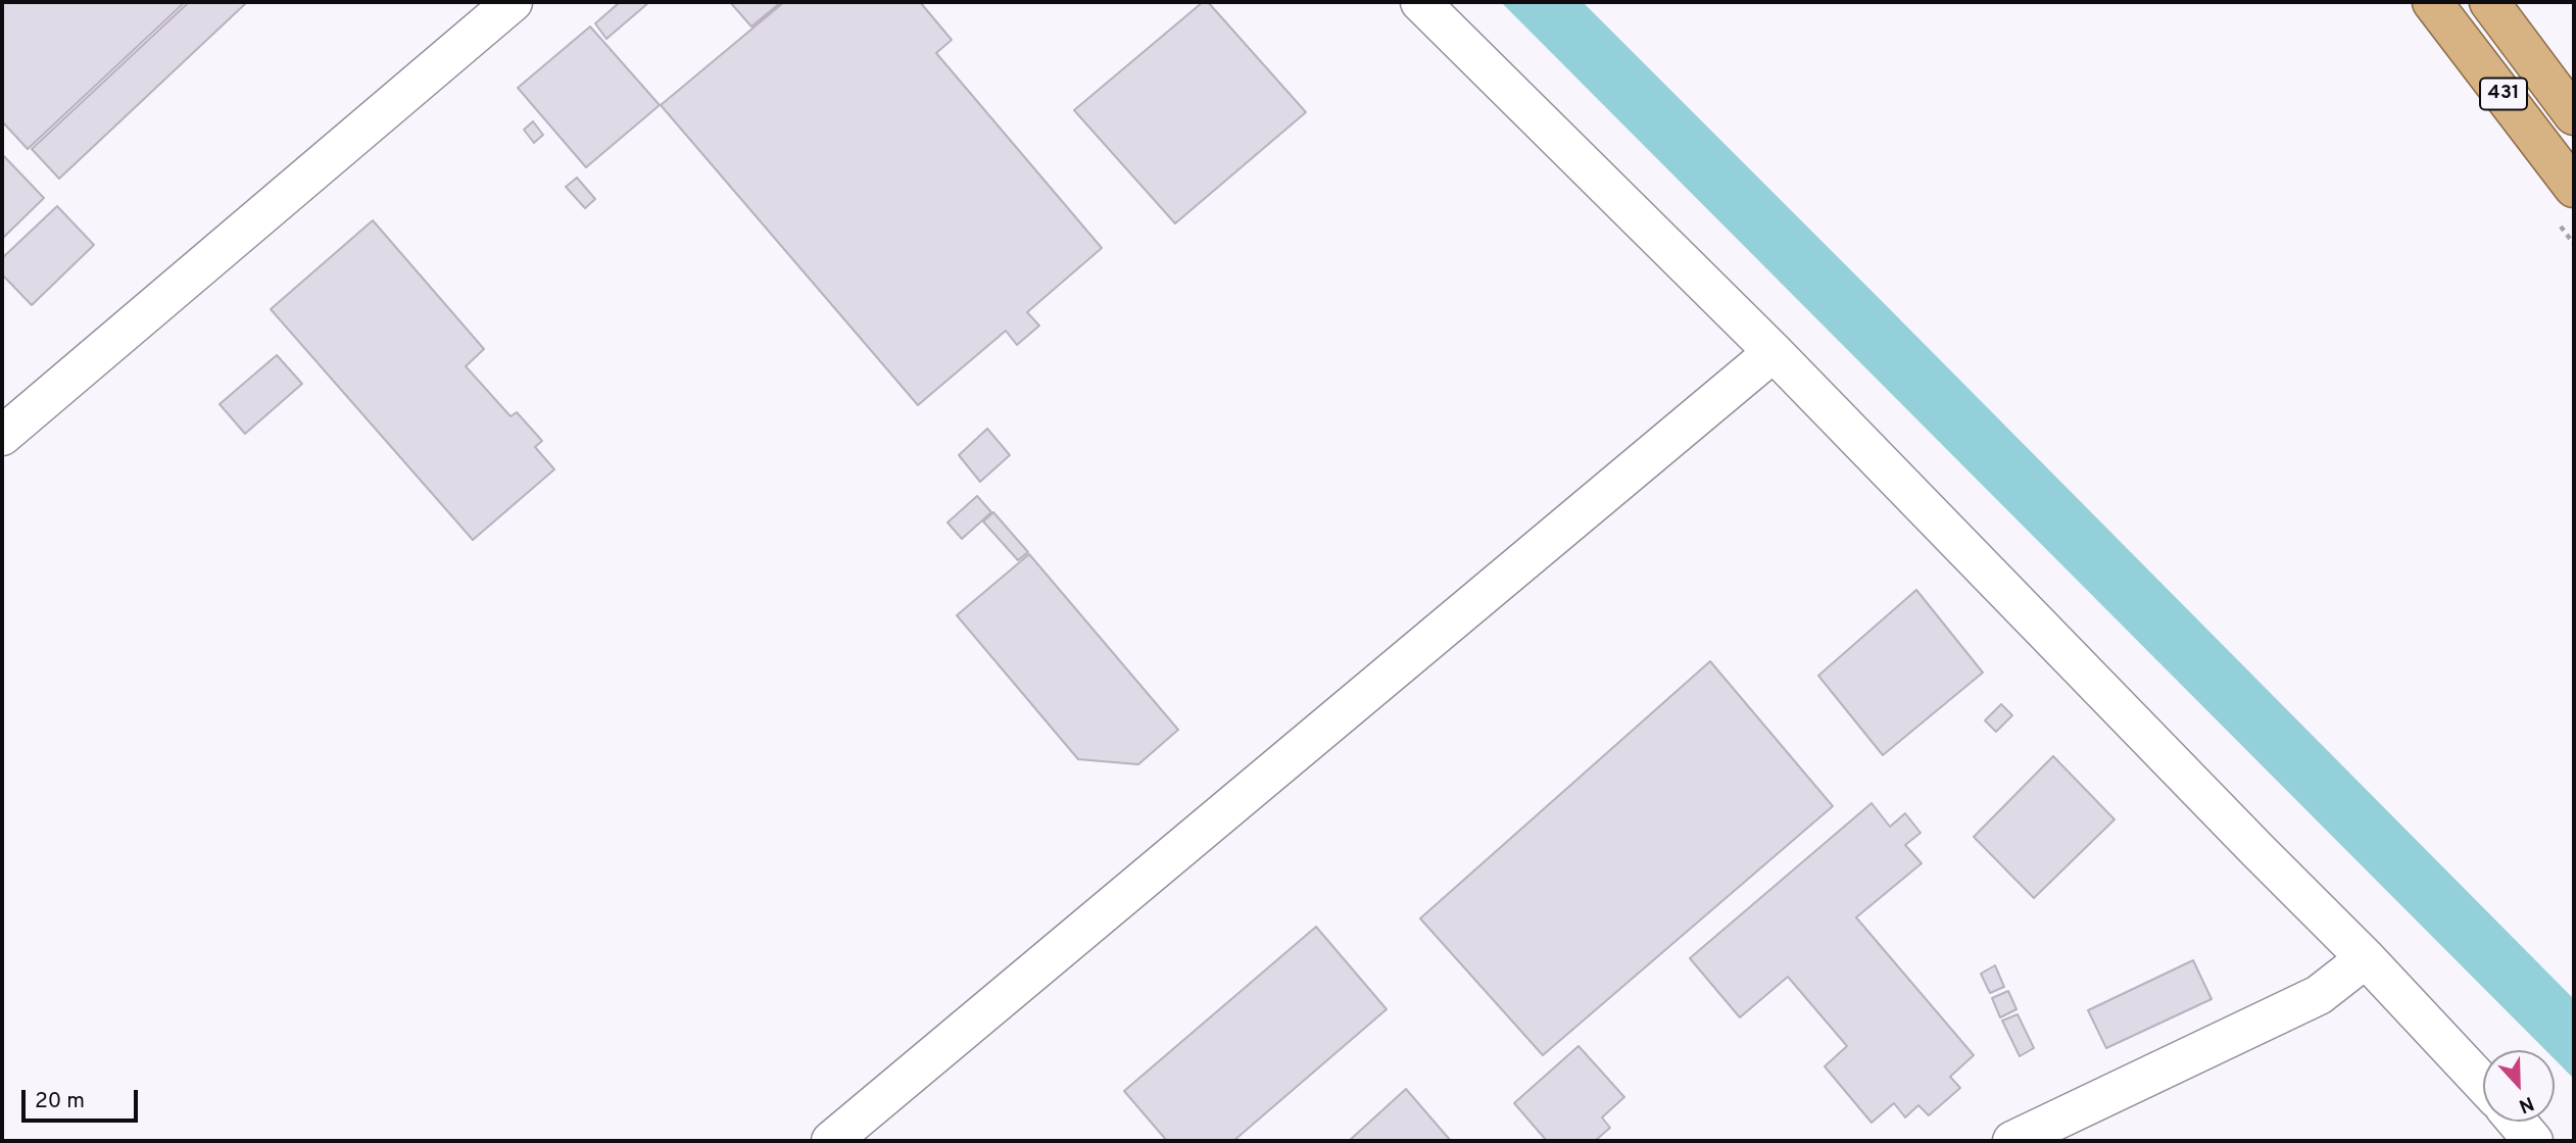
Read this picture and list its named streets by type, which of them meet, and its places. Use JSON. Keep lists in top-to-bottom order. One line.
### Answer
{"streets":{"highway":["431"]},"scale_bar":"20 m","north":"bottom"}
